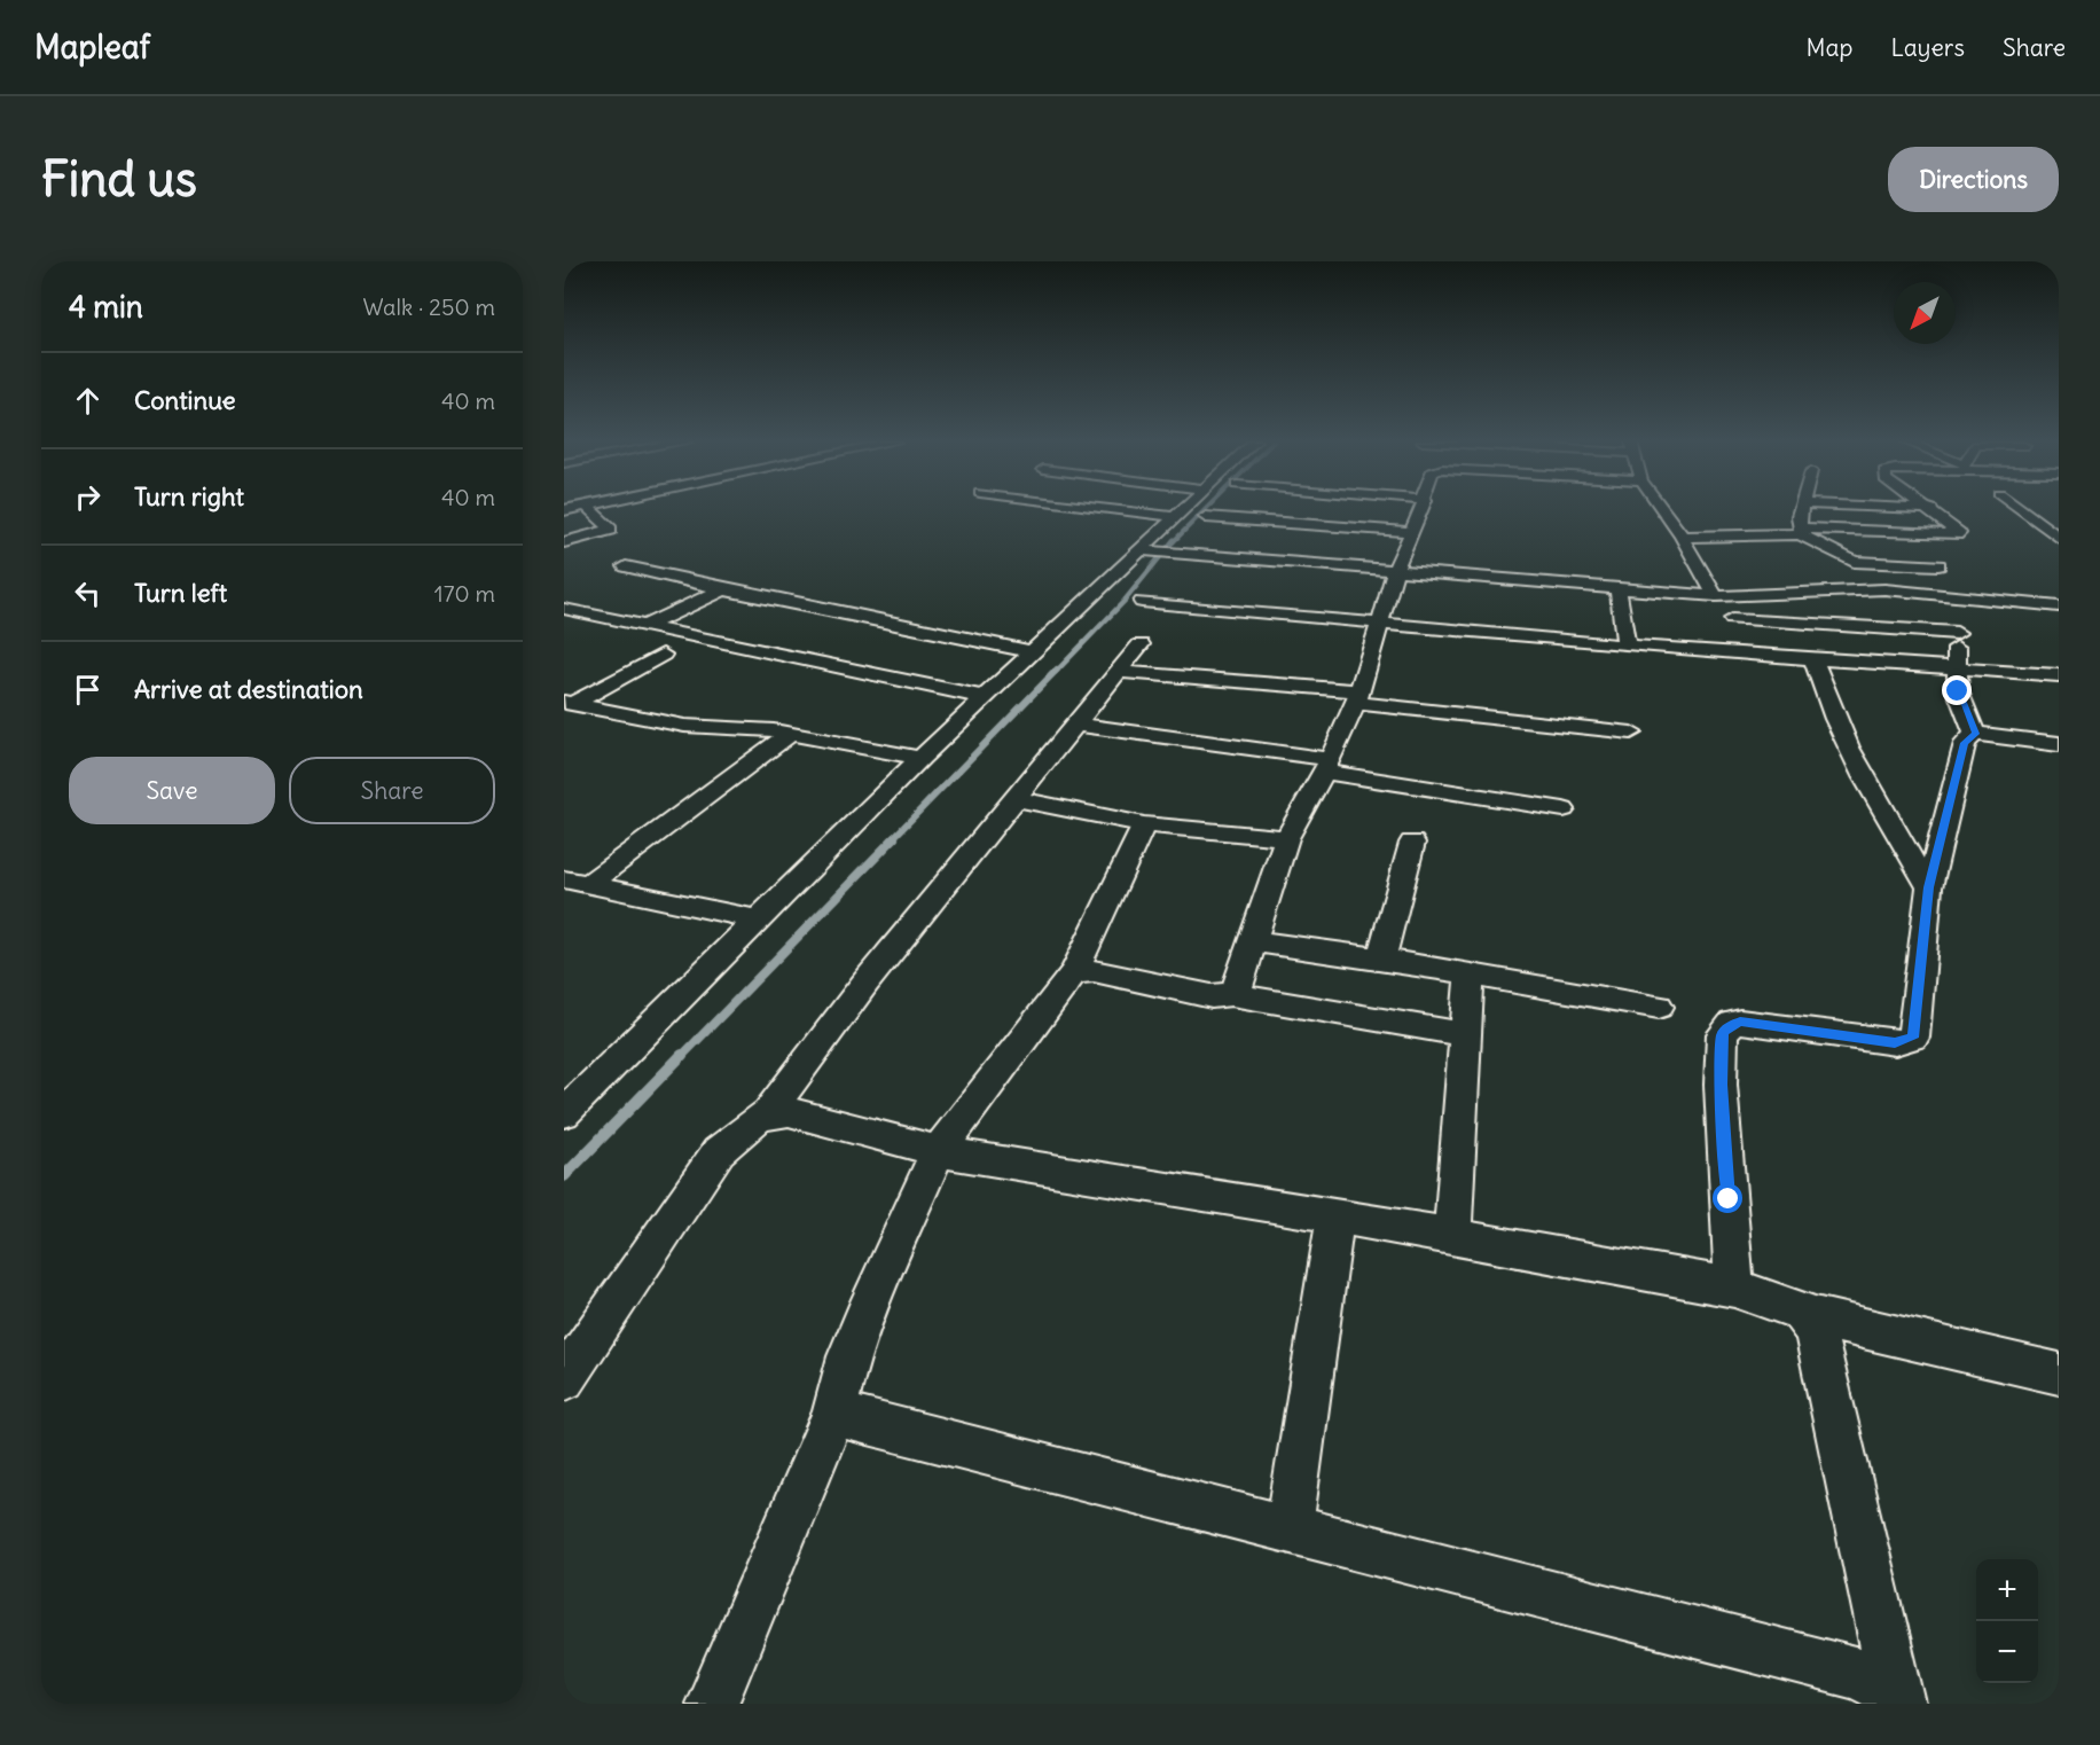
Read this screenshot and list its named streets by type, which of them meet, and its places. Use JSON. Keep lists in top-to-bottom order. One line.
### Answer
{"north":"bottom left","page":{"header":"Mapleaf","nav":["Map","Layers","Share"],"buttons":["Directions",["Save","Share"]],"title":"Find us","heading":["4 min","Walk · 250 m"],"list":[["Continue","40 m"],["Turn right","40 m"],["Turn left","170 m"],"Arrive at destination"],"map_buttons":["+","−"]}}
